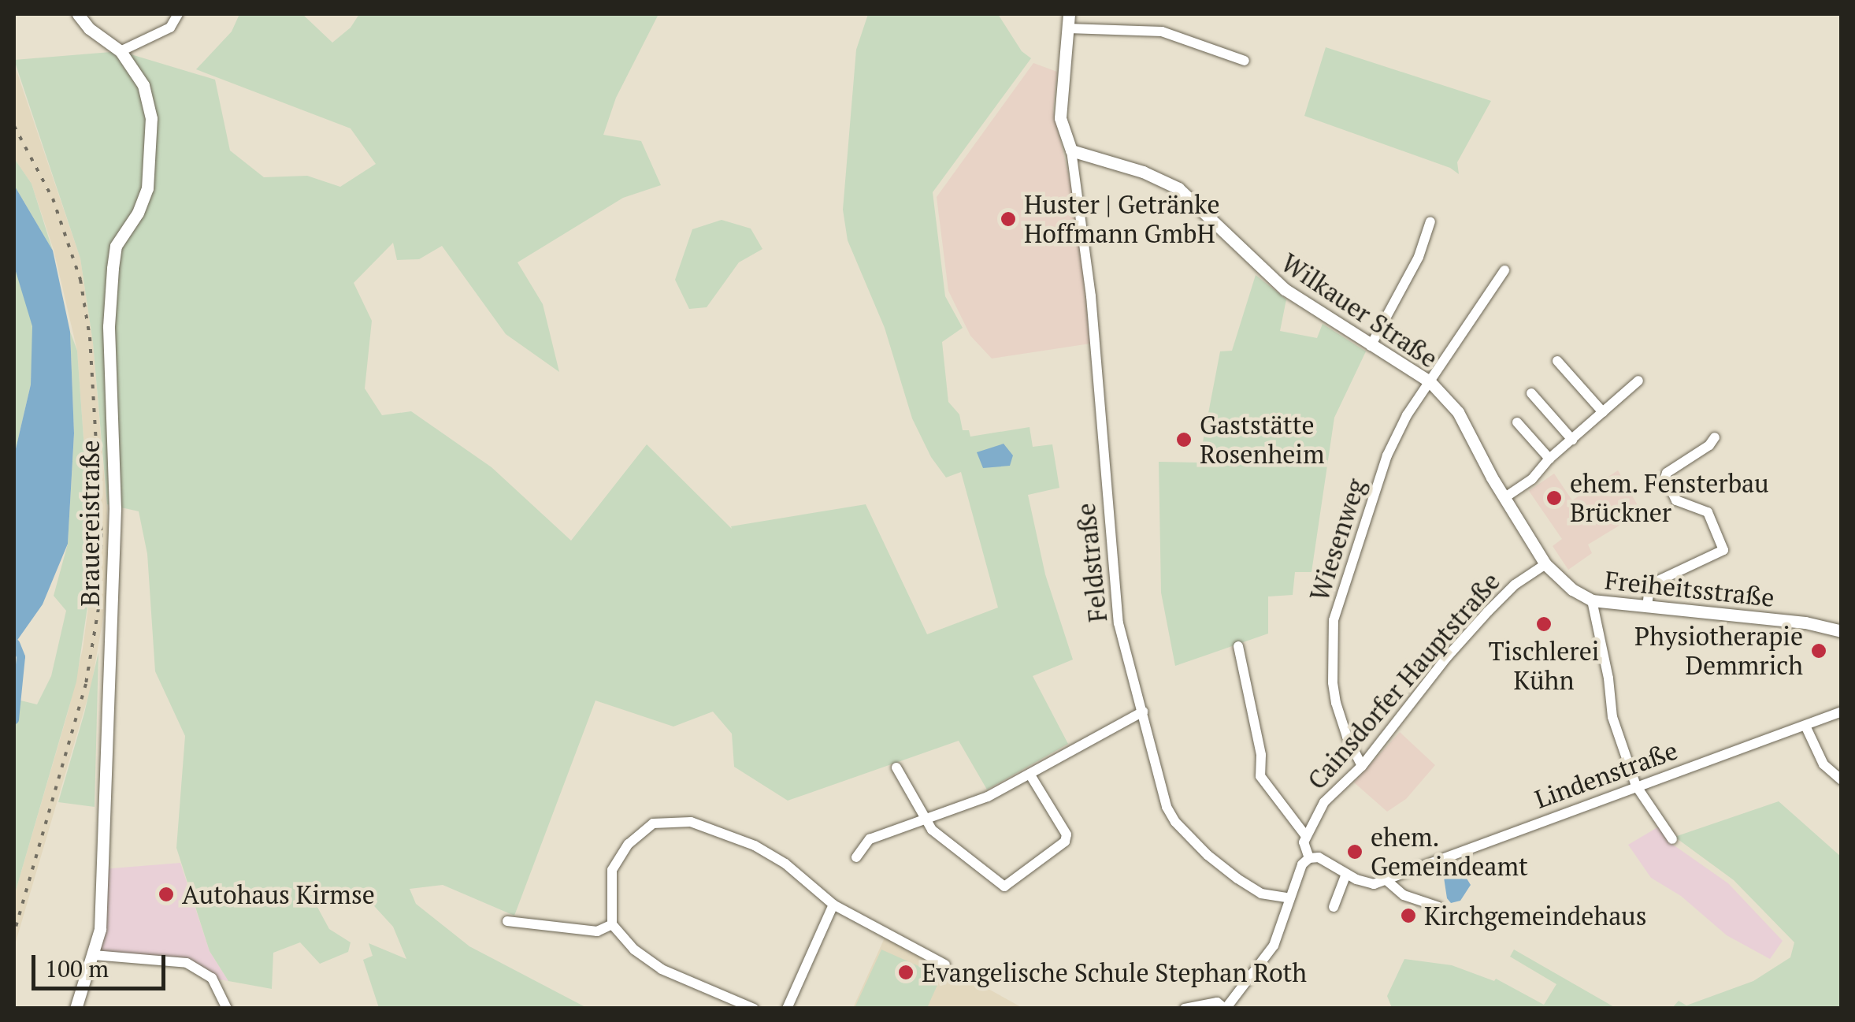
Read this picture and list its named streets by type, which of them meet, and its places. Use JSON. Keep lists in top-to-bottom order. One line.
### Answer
{"streets":{"street":["Wilkauer Straße","Brauereistraße","Wiesenweg","Feldstraße","Freiheitsstraße","Cainsdorfer Hauptstraße","Lindenstraße"]},"crossings":[["Wilkauer Straße","Wiesenweg"],["Wilkauer Straße","Feldstraße"],["Wilkauer Straße","Freiheitsstraße"],["Wilkauer Straße","Cainsdorfer Hauptstraße"],["Wiesenweg","Cainsdorfer Hauptstraße"],["Freiheitsstraße","Cainsdorfer Hauptstraße"],["Cainsdorfer Hauptstraße","Lindenstraße"]],"places":["Huster | Getränke Hoffmann GmbH","Gaststätte Rosenheim","ehem. Fensterbau Brückner","Tischlerei Kühn","Physiotherapie Demmrich","ehem. Gemeindeamt","Autohaus Kirmse","Kirchgemeindehaus","Evangelische Schule Stephan Roth"],"scale_bar":"100 m"}
